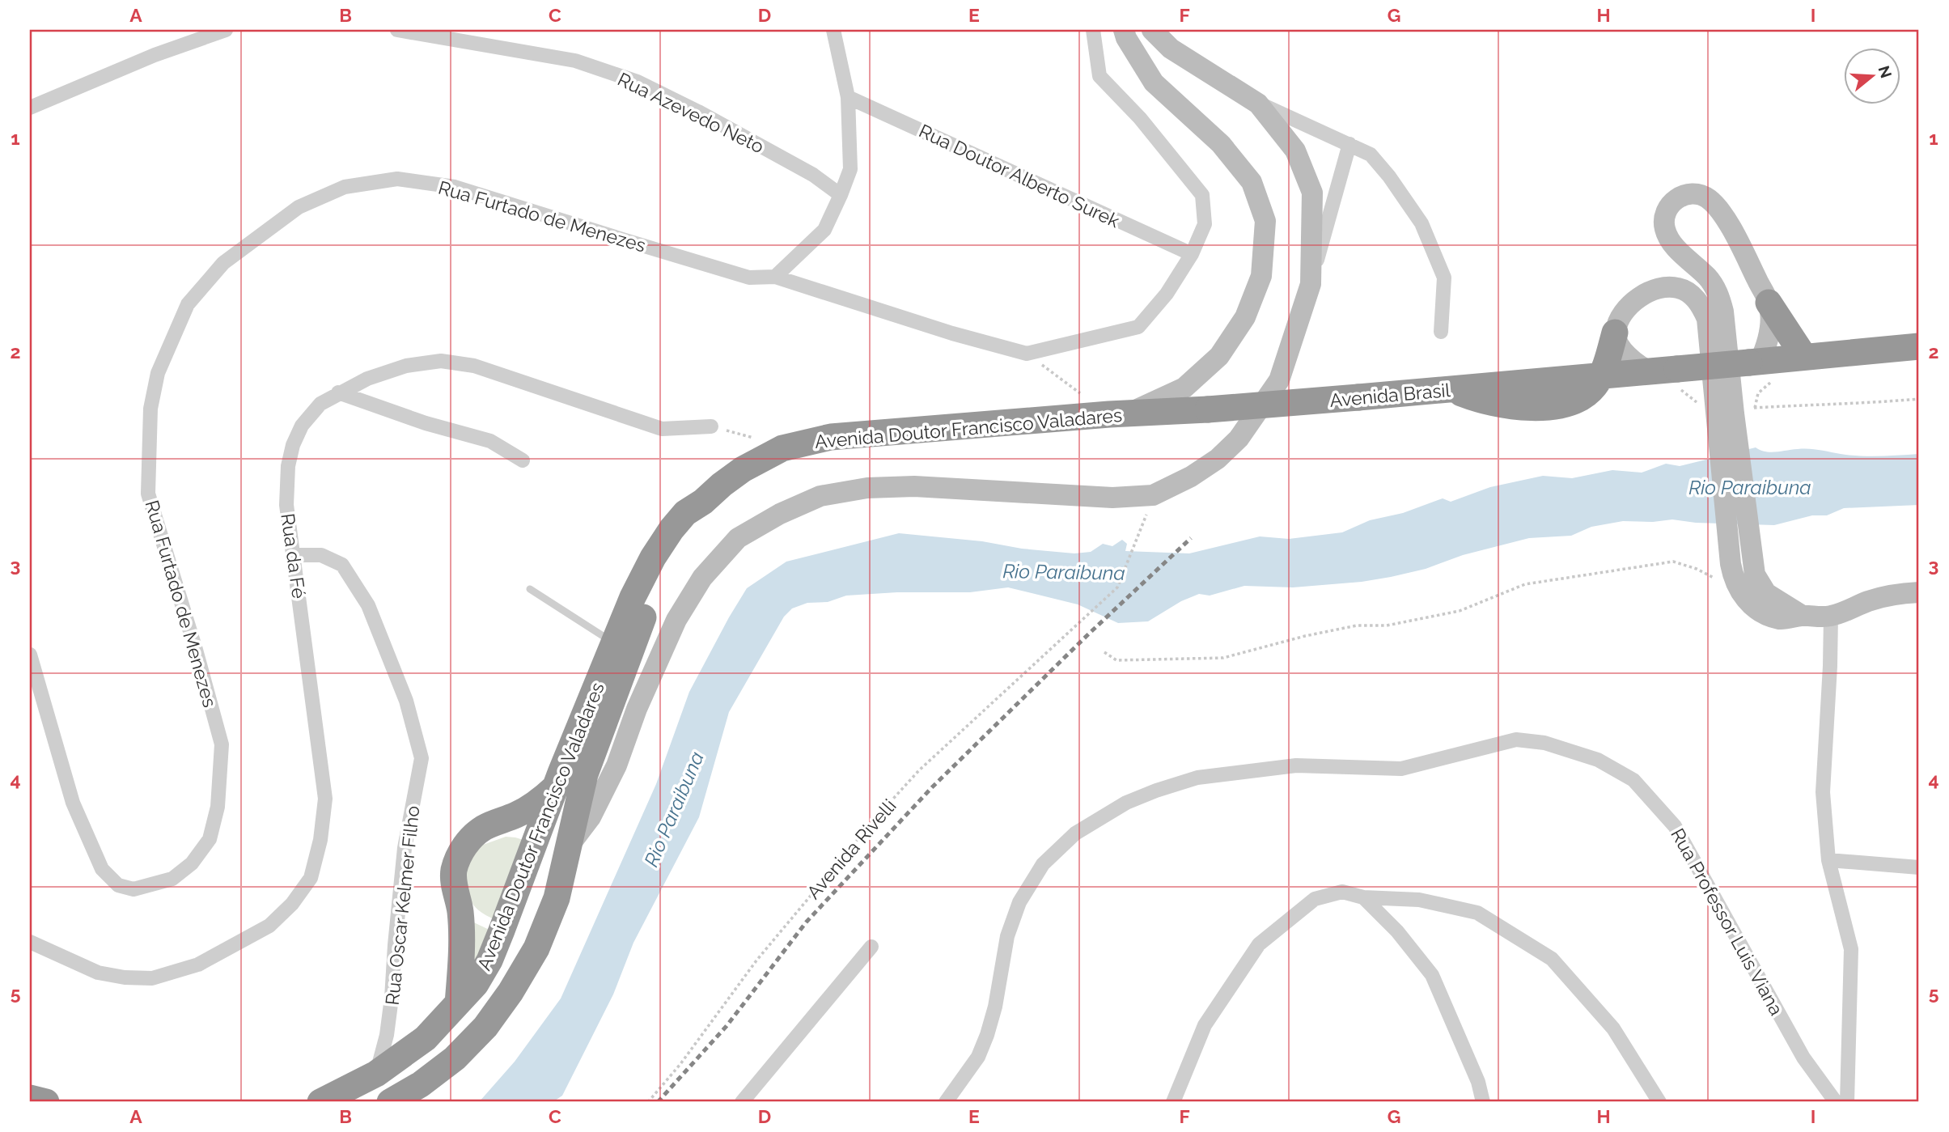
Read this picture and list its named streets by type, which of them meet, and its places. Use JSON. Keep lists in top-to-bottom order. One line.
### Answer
{"streets":{"highway":["Avenida Brasil","Avenida Doutor Francisco Valadares"],"street":["Rua Azevedo Neto","Rua Doutor Alberto Surek","Rua Furtado de Menezes","Rua da Fé","Rua Oscar Kelmer Filho","Rua Professor Luis Viana"],"path":["Avenida Rivelli"]},"crossings":[["Rua Doutor Alberto Surek","Rua Furtado de Menezes"],["Avenida Brasil","Avenida Doutor Francisco Valadares"],["Avenida Doutor Francisco Valadares","Rua Oscar Kelmer Filho"],["Rua da Fé","Rua Oscar Kelmer Filho"]],"water":["Rio Paraibuna"],"north":"right","grid":{"columns":["A","B","C","D","E","F","G","H","I"],"rows":["1","2","3","4","5"]}}
